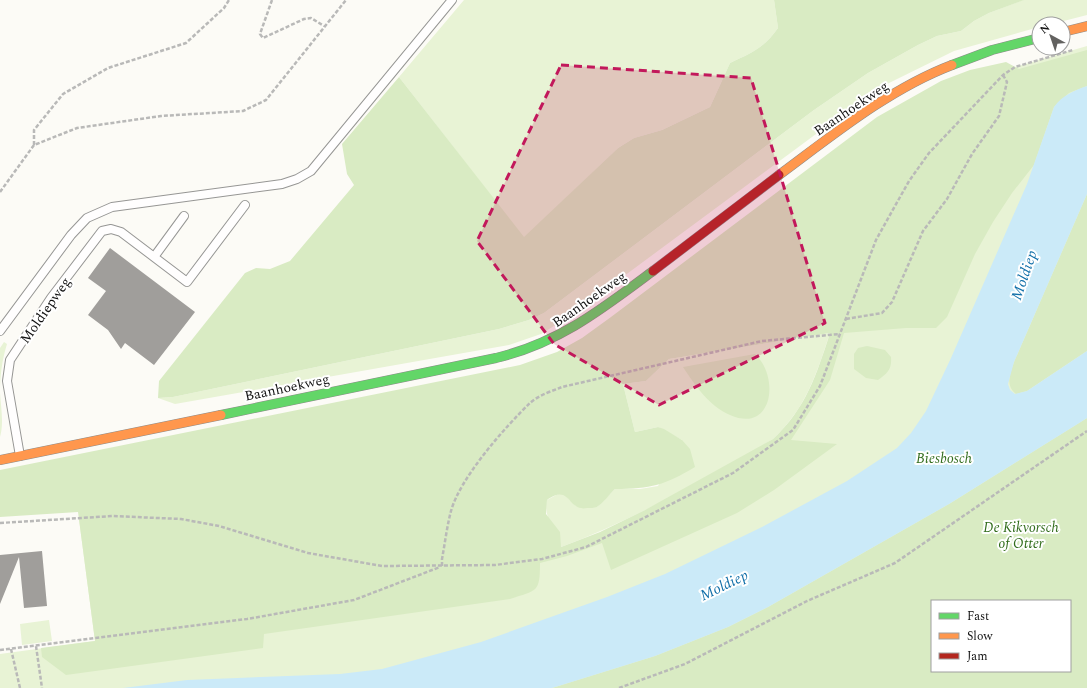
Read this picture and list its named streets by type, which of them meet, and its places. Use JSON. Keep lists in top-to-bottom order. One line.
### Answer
{"streets":{"street":["Baanhoekweg"],"lane":["Moldiepweg"]},"crossings":[["Baanhoekweg","Moldiepweg"]],"water":["Moldiep"],"parks":["Biesbosch","De Kikvorsch of Otter"],"legend":["Fast","Slow","Jam"],"north":"top left"}
